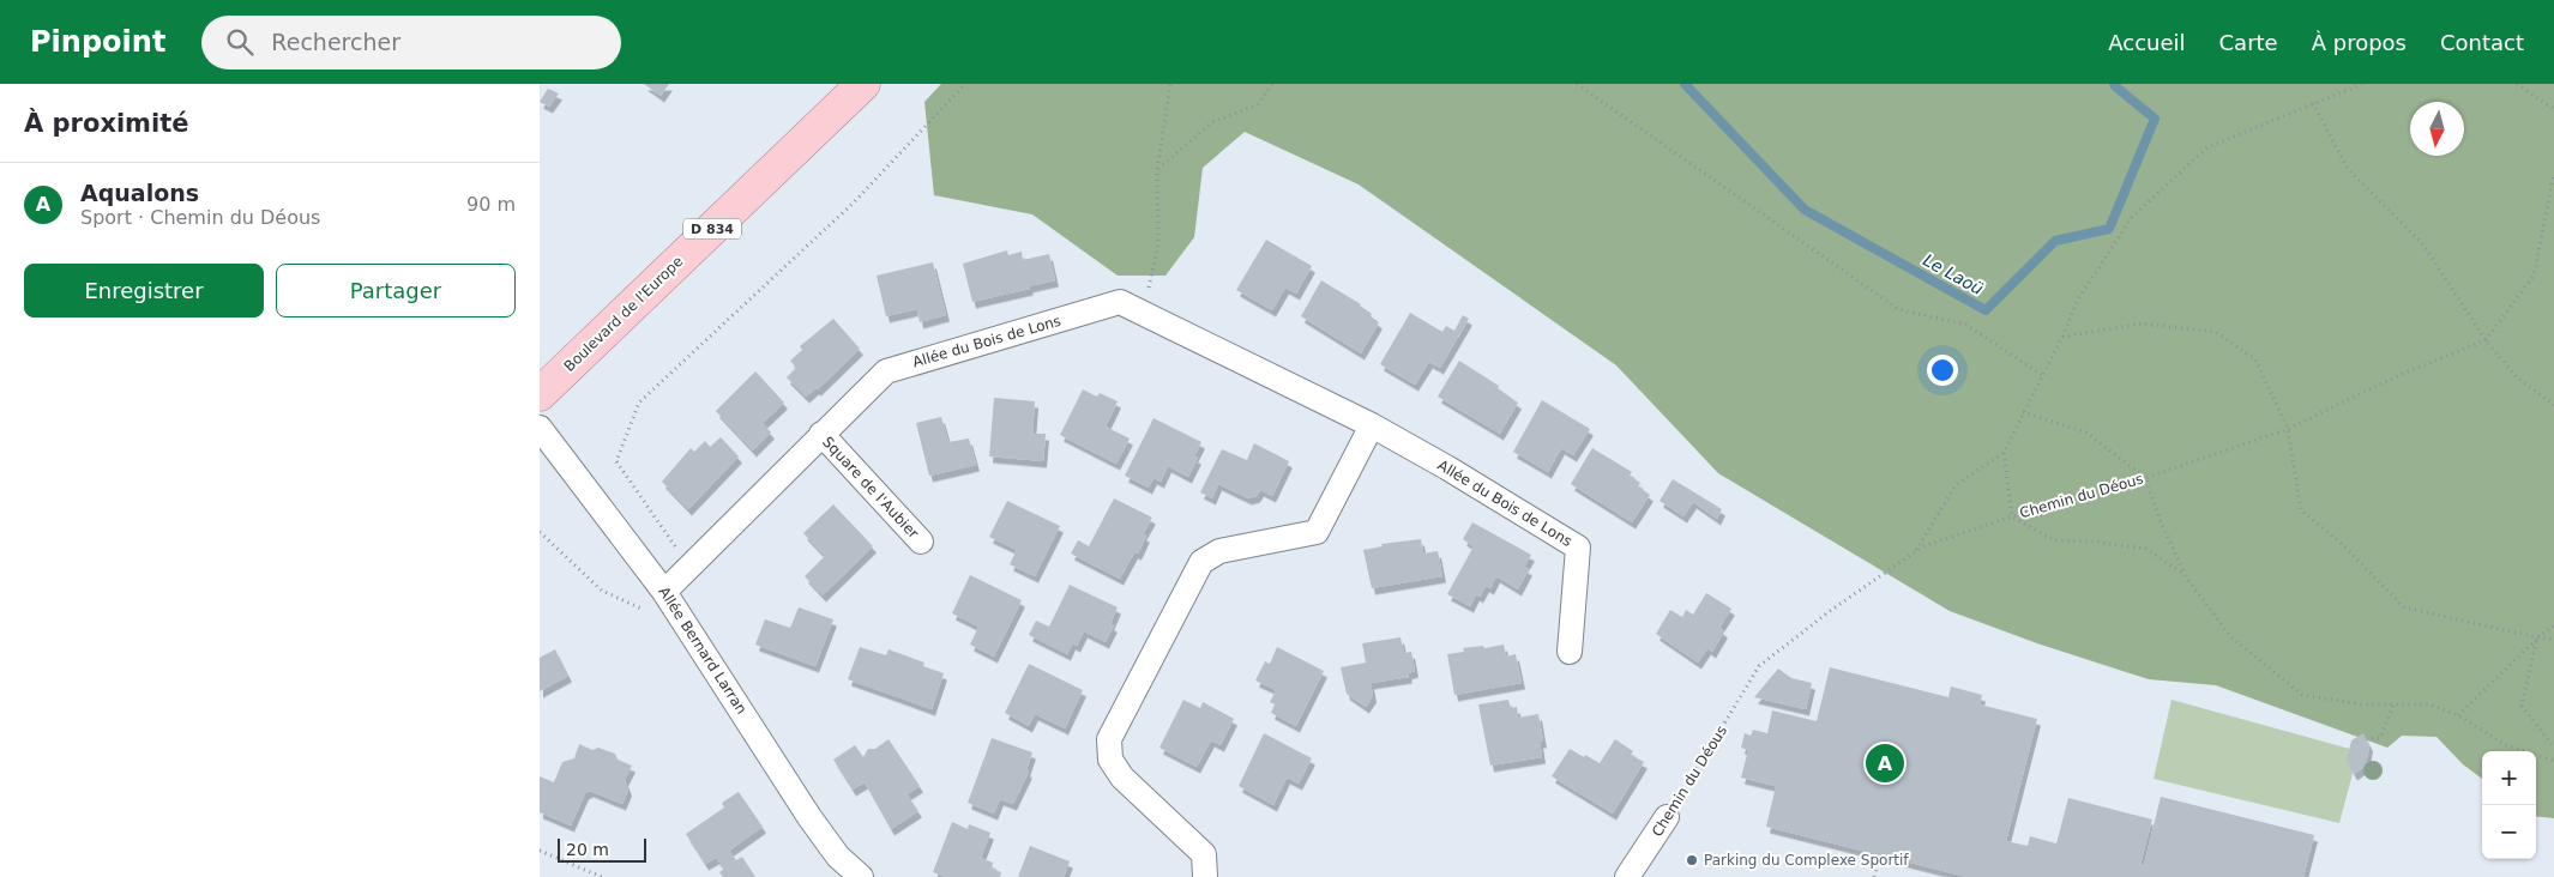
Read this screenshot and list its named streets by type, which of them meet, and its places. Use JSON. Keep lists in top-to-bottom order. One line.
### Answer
{"streets":{"main road":["D 834","Boulevard de l'Europe"],"street":["Allée du Bois de Lons","Square de l'Aubier","Chemin du Déous","Allée Bernard Larran"]},"crossings":[["Allée du Bois de Lons","Square de l'Aubier"],["Allée du Bois de Lons","Allée Bernard Larran"]],"water":["Le Laoü"],"places":["Parking du Complexe Sportif"],"scale_bar":"20 m","north":"bottom","page":{"header":"Pinpoint","search":"Rechercher","nav":["Accueil","Carte","À propos","Contact"],"heading":"À proximité","list":[{"mark":"A","name":"Aqualons","note":"Sport · Chemin du Déous","value":"90 m"}],"buttons":["Enregistrer","Partager"],"pins":"A","map_buttons":["+","−"],"scale":"20 m"}}
